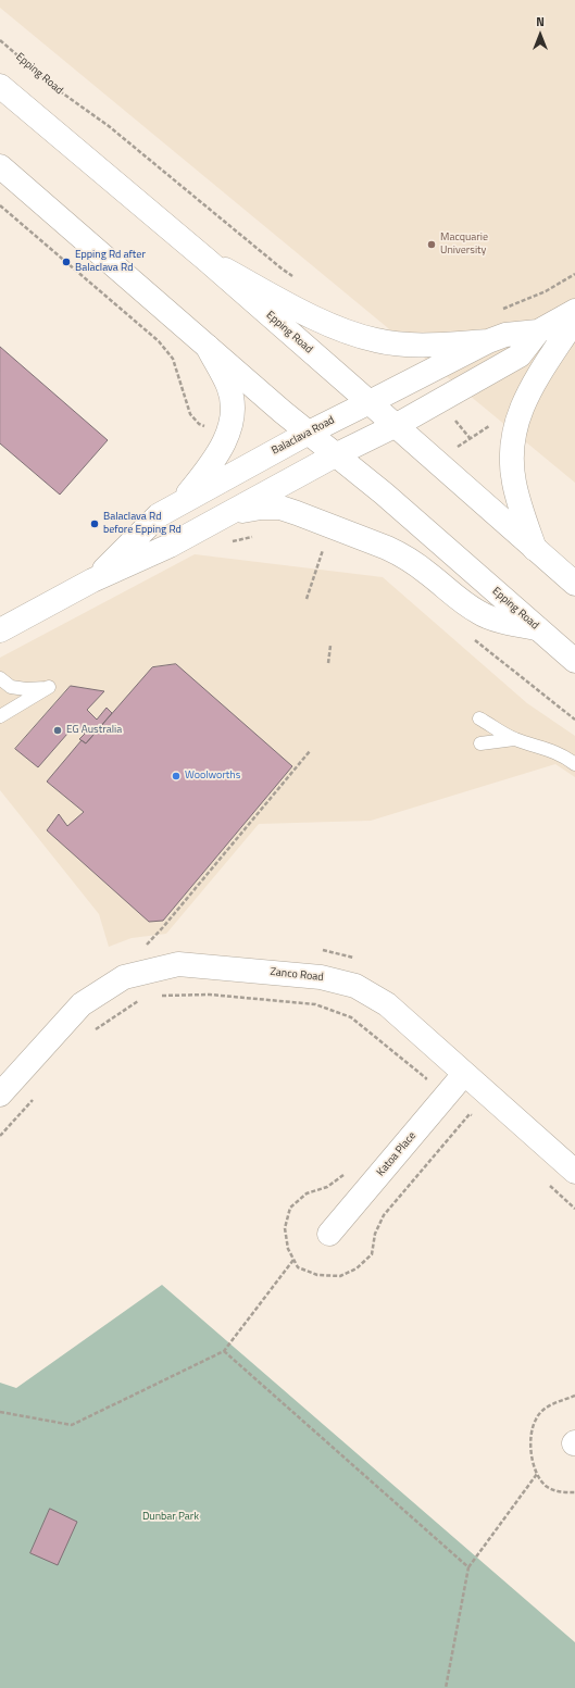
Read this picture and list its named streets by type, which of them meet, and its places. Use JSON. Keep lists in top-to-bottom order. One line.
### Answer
{"streets":{"main road":["Epping Road","Balaclava Road","Zanco Road","Katoa Place"]},"crossings":[["Epping Road","Balaclava Road"],["Zanco Road","Katoa Place"]],"parks":["Dunbar Park"],"places":["Macquarie University","Epping Rd after Balaclava Rd","Balaclava Rd before Epping Rd","EG Australia","Woolworths"],"north":"top"}
